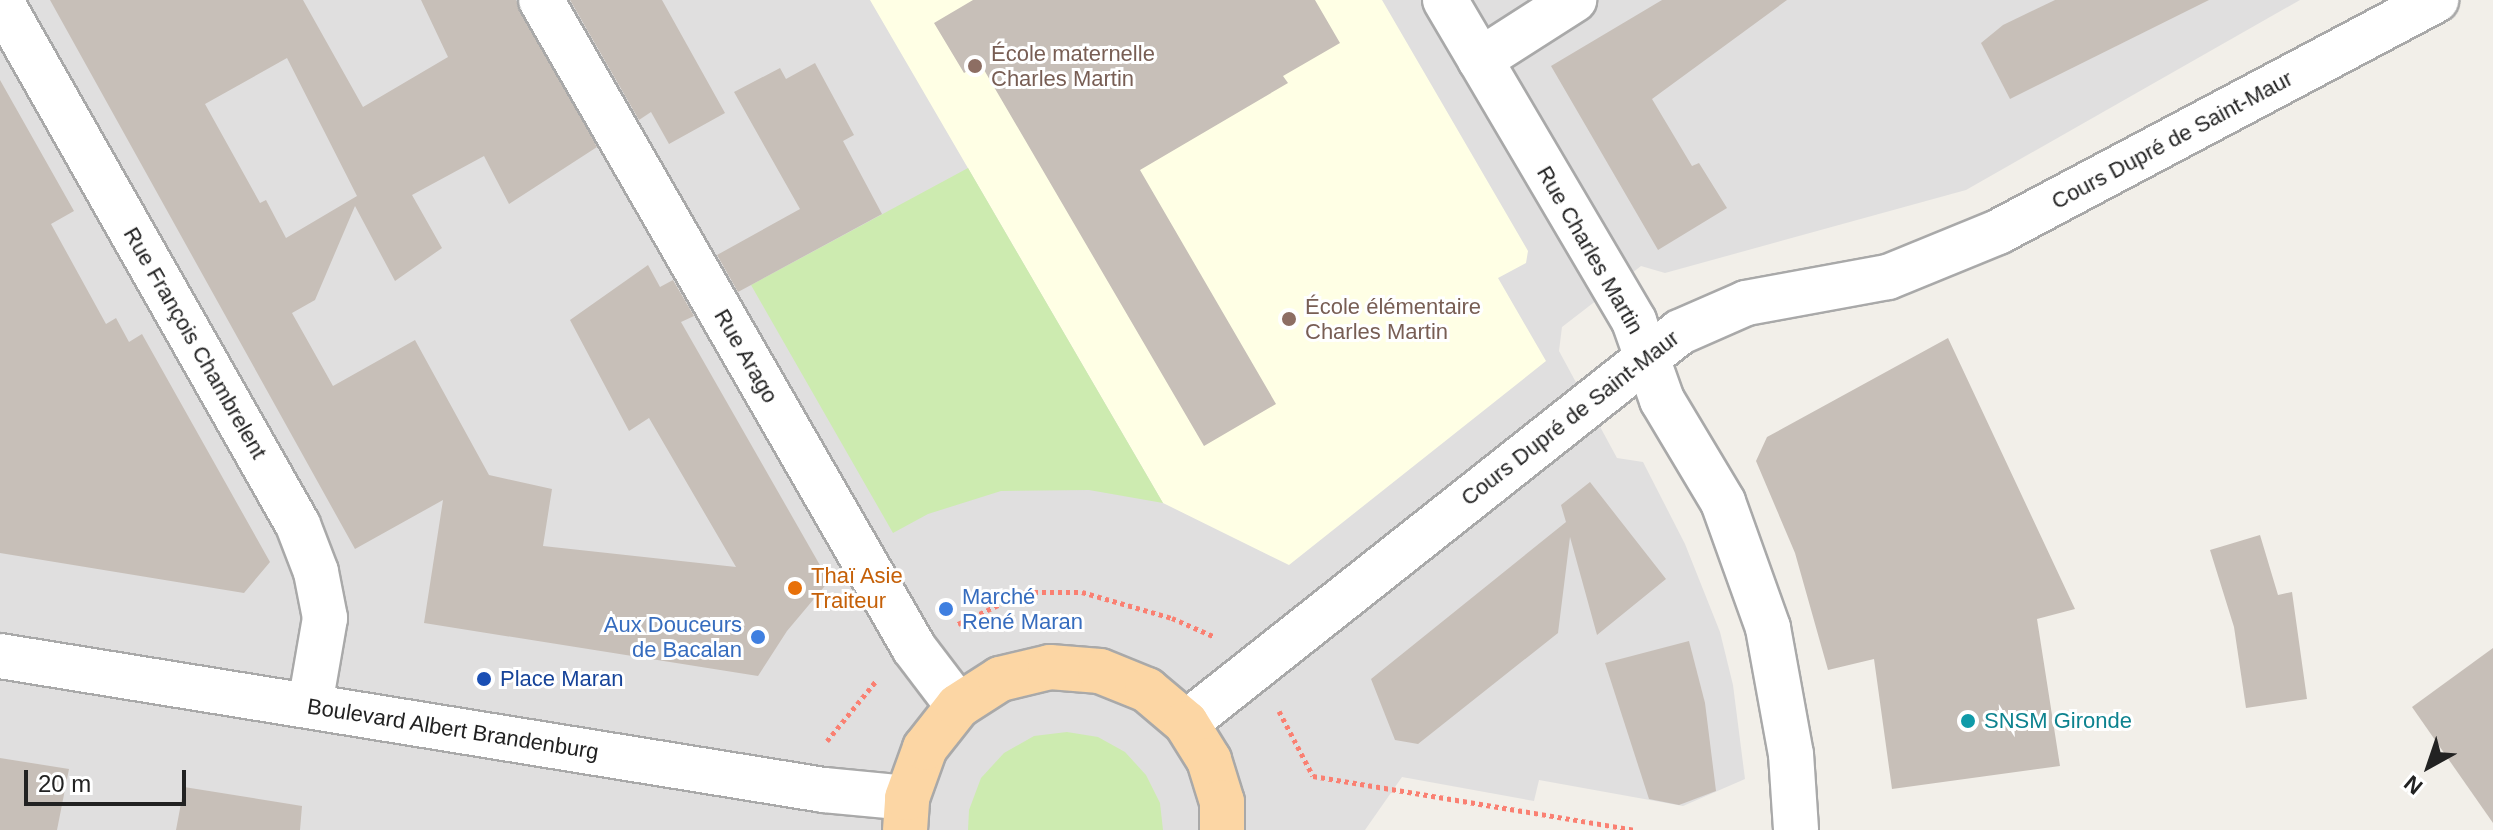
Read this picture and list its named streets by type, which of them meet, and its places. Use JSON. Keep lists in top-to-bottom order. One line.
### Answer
{"streets":{"street":["Cours Dupré de Saint-Maur","Rue Charles Martin","Rue François Chambrelent","Rue Arago","Boulevard Albert Brandenburg"]},"crossings":[["Cours Dupré de Saint-Maur","Rue Charles Martin"],["Rue François Chambrelent","Boulevard Albert Brandenburg"]],"places":["École maternelle Charles Martin","École élémentaire Charles Martin","Thaï Asie Traiteur","Marché René Maran","Aux Douceurs de Bacalan","Place Maran","SNSM Gironde"],"scale_bar":"20 m","north":"bottom left"}
